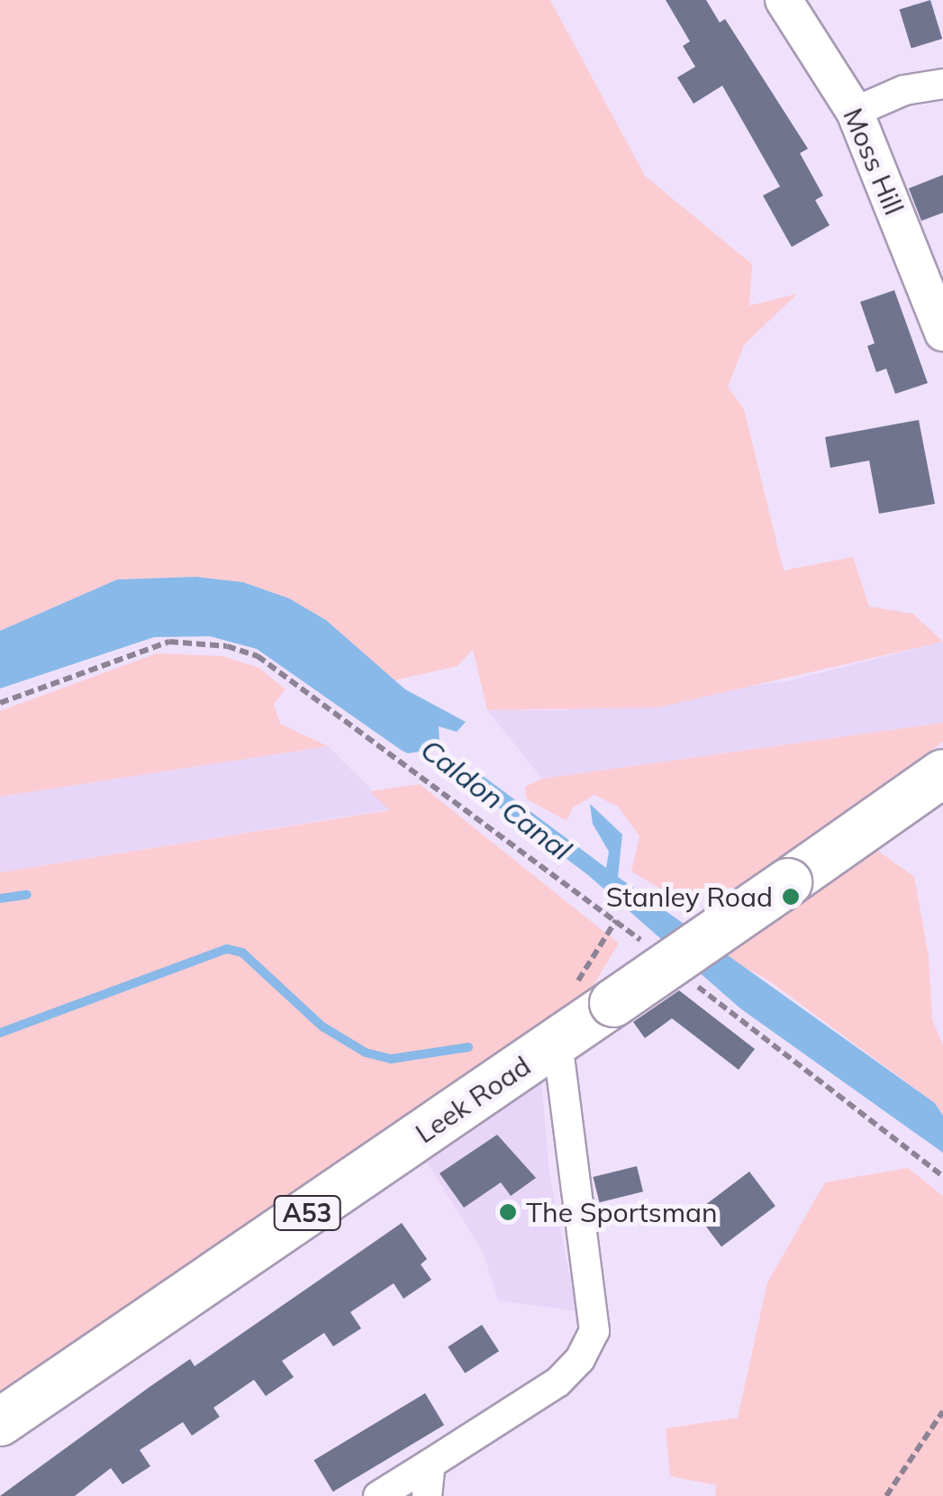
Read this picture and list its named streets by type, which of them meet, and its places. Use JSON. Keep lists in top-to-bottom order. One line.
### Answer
{"streets":{"highway":["Leek Road","A53"],"street":["Moss Hill"]},"water":["Caldon Canal"],"places":["Stanley Road","The Sportsman"]}
